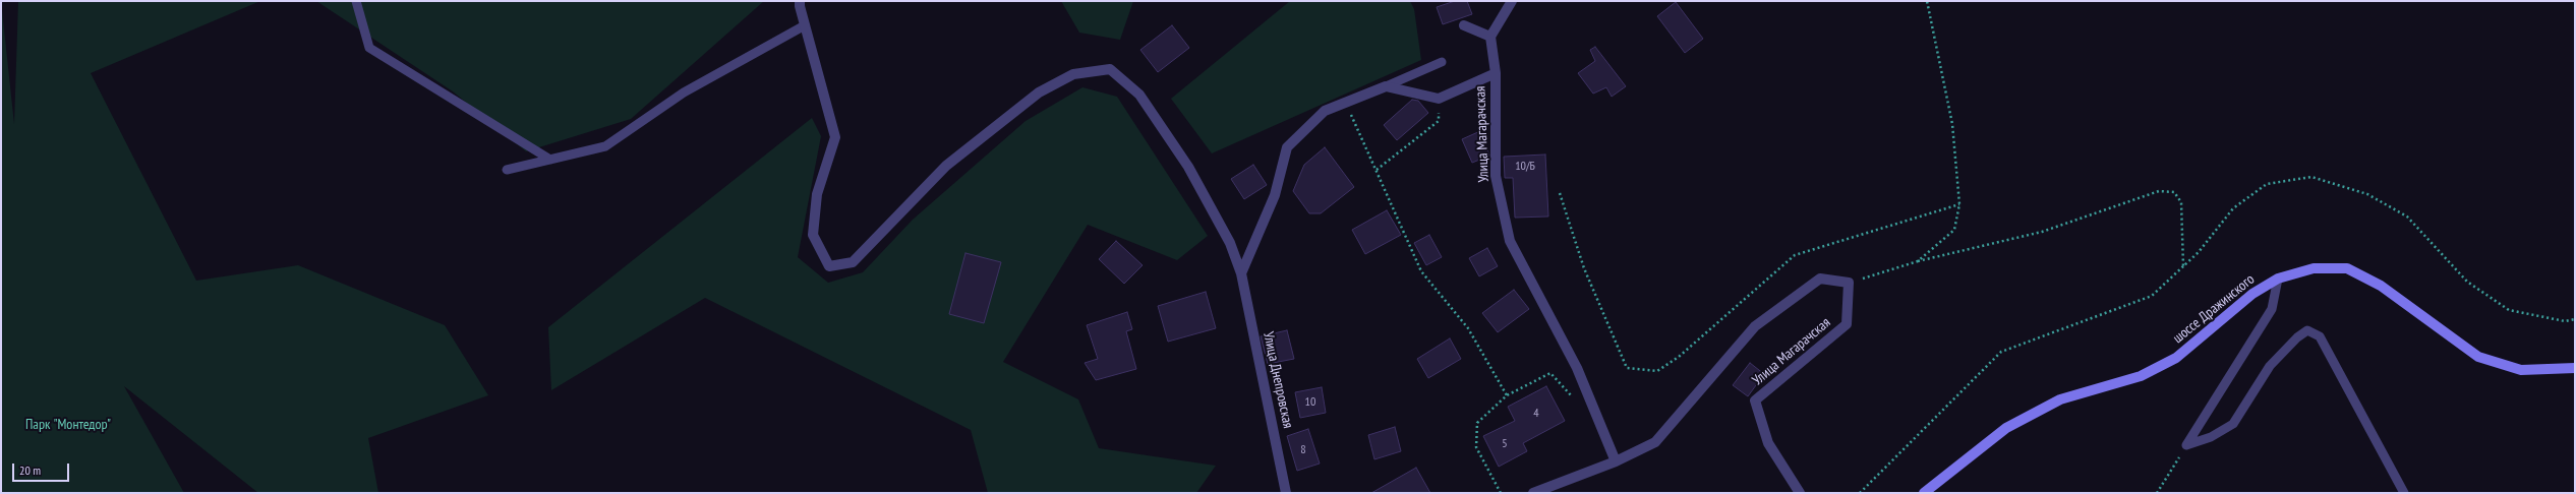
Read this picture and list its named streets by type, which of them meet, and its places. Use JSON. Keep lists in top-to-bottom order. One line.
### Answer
{"streets":{"main road":["шоссе Дражинского"],"street":["Улица Магарачская","Улица Днепровская"]},"parks":["Парк \"Монтедор\""],"house_numbers":["10/Б","10","4","5","8"],"scale_bar":"20 m"}
